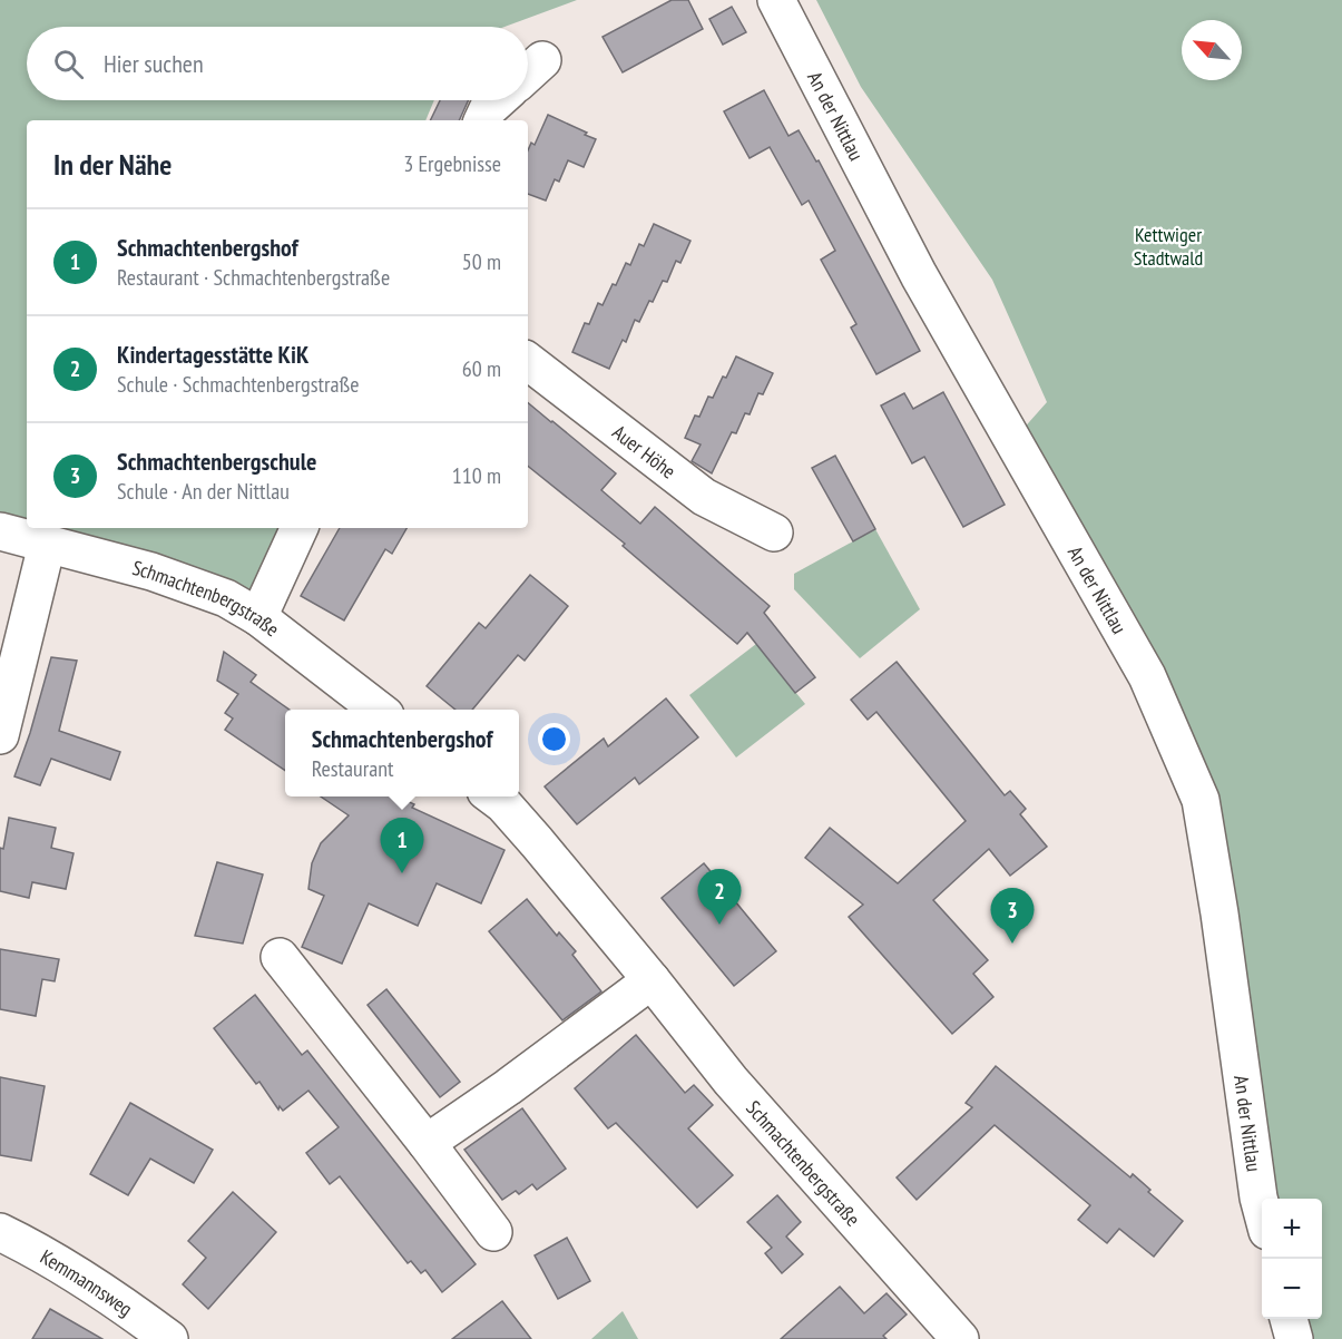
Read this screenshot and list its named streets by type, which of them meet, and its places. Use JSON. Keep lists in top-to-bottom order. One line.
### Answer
{"streets":{"street":["An der Nittlau","Auer Höhe","Schmachtenbergstraße","Kemmannsweg"]},"parks":["Kettwiger Stadtwald"],"north":"top left","page":{"search":"Hier suchen","heading":["In der Nähe","3 Ergebnisse"],"list":[{"mark":"1","name":"Schmachtenbergshof","note":"Restaurant · Schmachtenbergstraße","value":"50 m"},{"mark":"2","name":"Kindertagesstätte KiK","note":"Schule · Schmachtenbergstraße","value":"60 m"},{"mark":"3","name":"Schmachtenbergschule","note":"Schule · An der Nittlau","value":"110 m"}],"popup":["Schmachtenbergshof","Restaurant"],"pins":["1","2","3"],"map_buttons":["+","−"]}}
